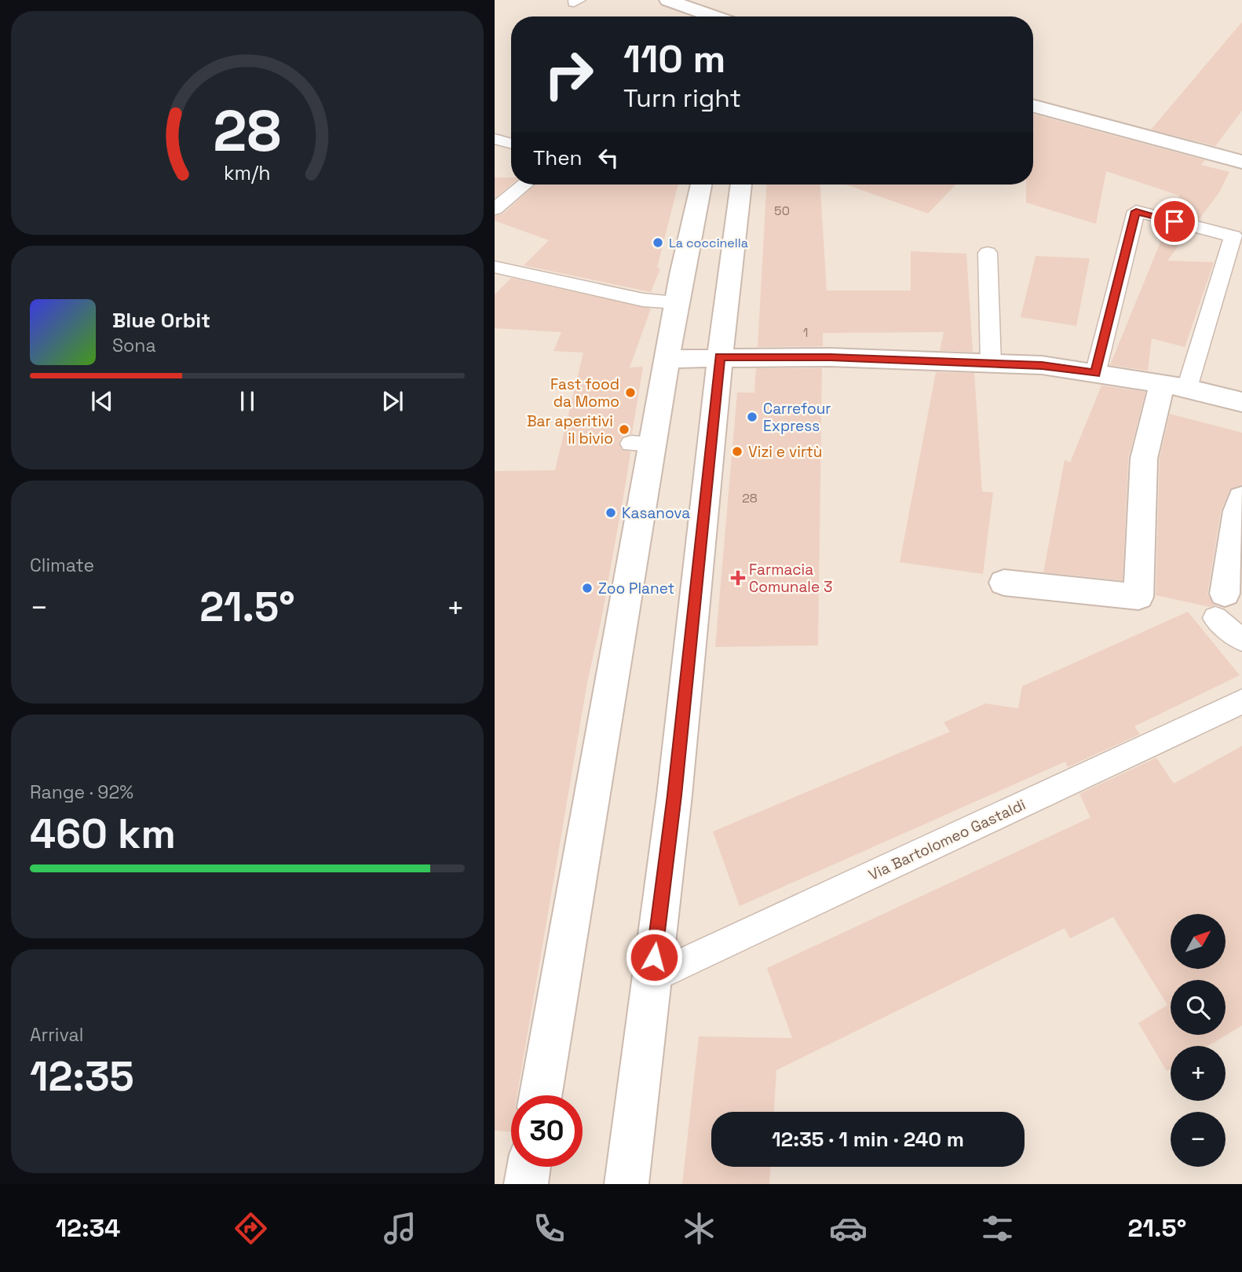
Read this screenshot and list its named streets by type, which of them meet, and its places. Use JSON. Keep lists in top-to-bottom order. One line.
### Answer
{"streets":{"lane":["Via Bartolomeo Gastaldi"]},"places":{"other":["La coccinella","Fast food da Momo","Carrefour Express","Bar aperitivi il bivio","Vizi e virtù","Kasanova","Zoo Planet"],"health":["Farmacia Comunale 3"]},"house_numbers":["50","1","28"],"north":"top right","page":{"turn":["110 m","Turn right"],"then":"Then","song":["Blue Orbit","Sona"],"tile":["Climate",["Range · 92%","460 km"],["Arrival","12:35"]],"heat":["−","21.5°","+"],"map_buttons":["+","−"],"limit":"30","trip":"12:35 · 1 min · 240 m","tabs":["12:34","21.5°"],"gauge":["28","km/h"]}}
